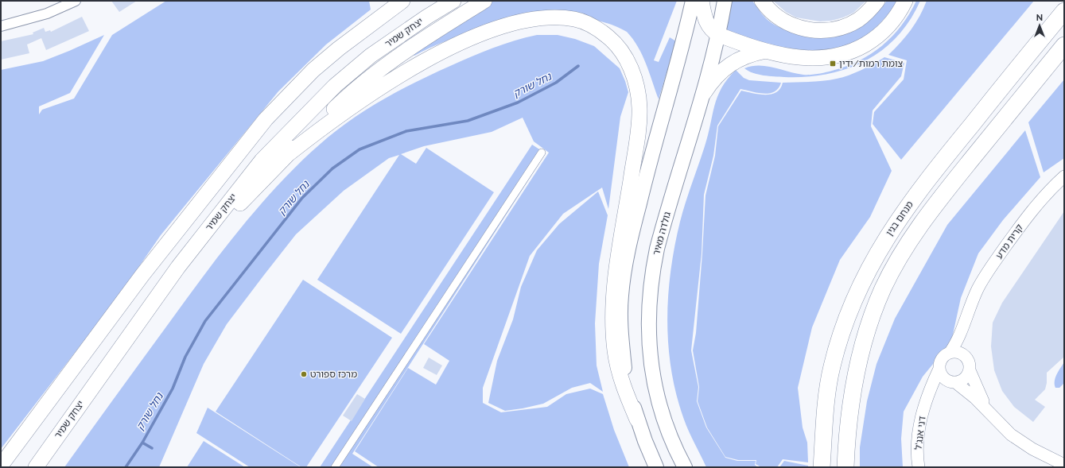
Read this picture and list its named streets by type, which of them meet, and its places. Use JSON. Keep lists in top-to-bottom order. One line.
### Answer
{"streets":{"highway":["יצחק שמיר","מנחם בגין"],"main road":["גולדה מאיר"],"street":["קרית מדע","דני אנג'ל"]},"crossings":[["קרית מדע","דני אנג'ל"]],"water":["נחל שורק"],"places":{"transit":["צומת רמות/ידין"],"other":["מרכז ספורט"]},"north":"top"}
